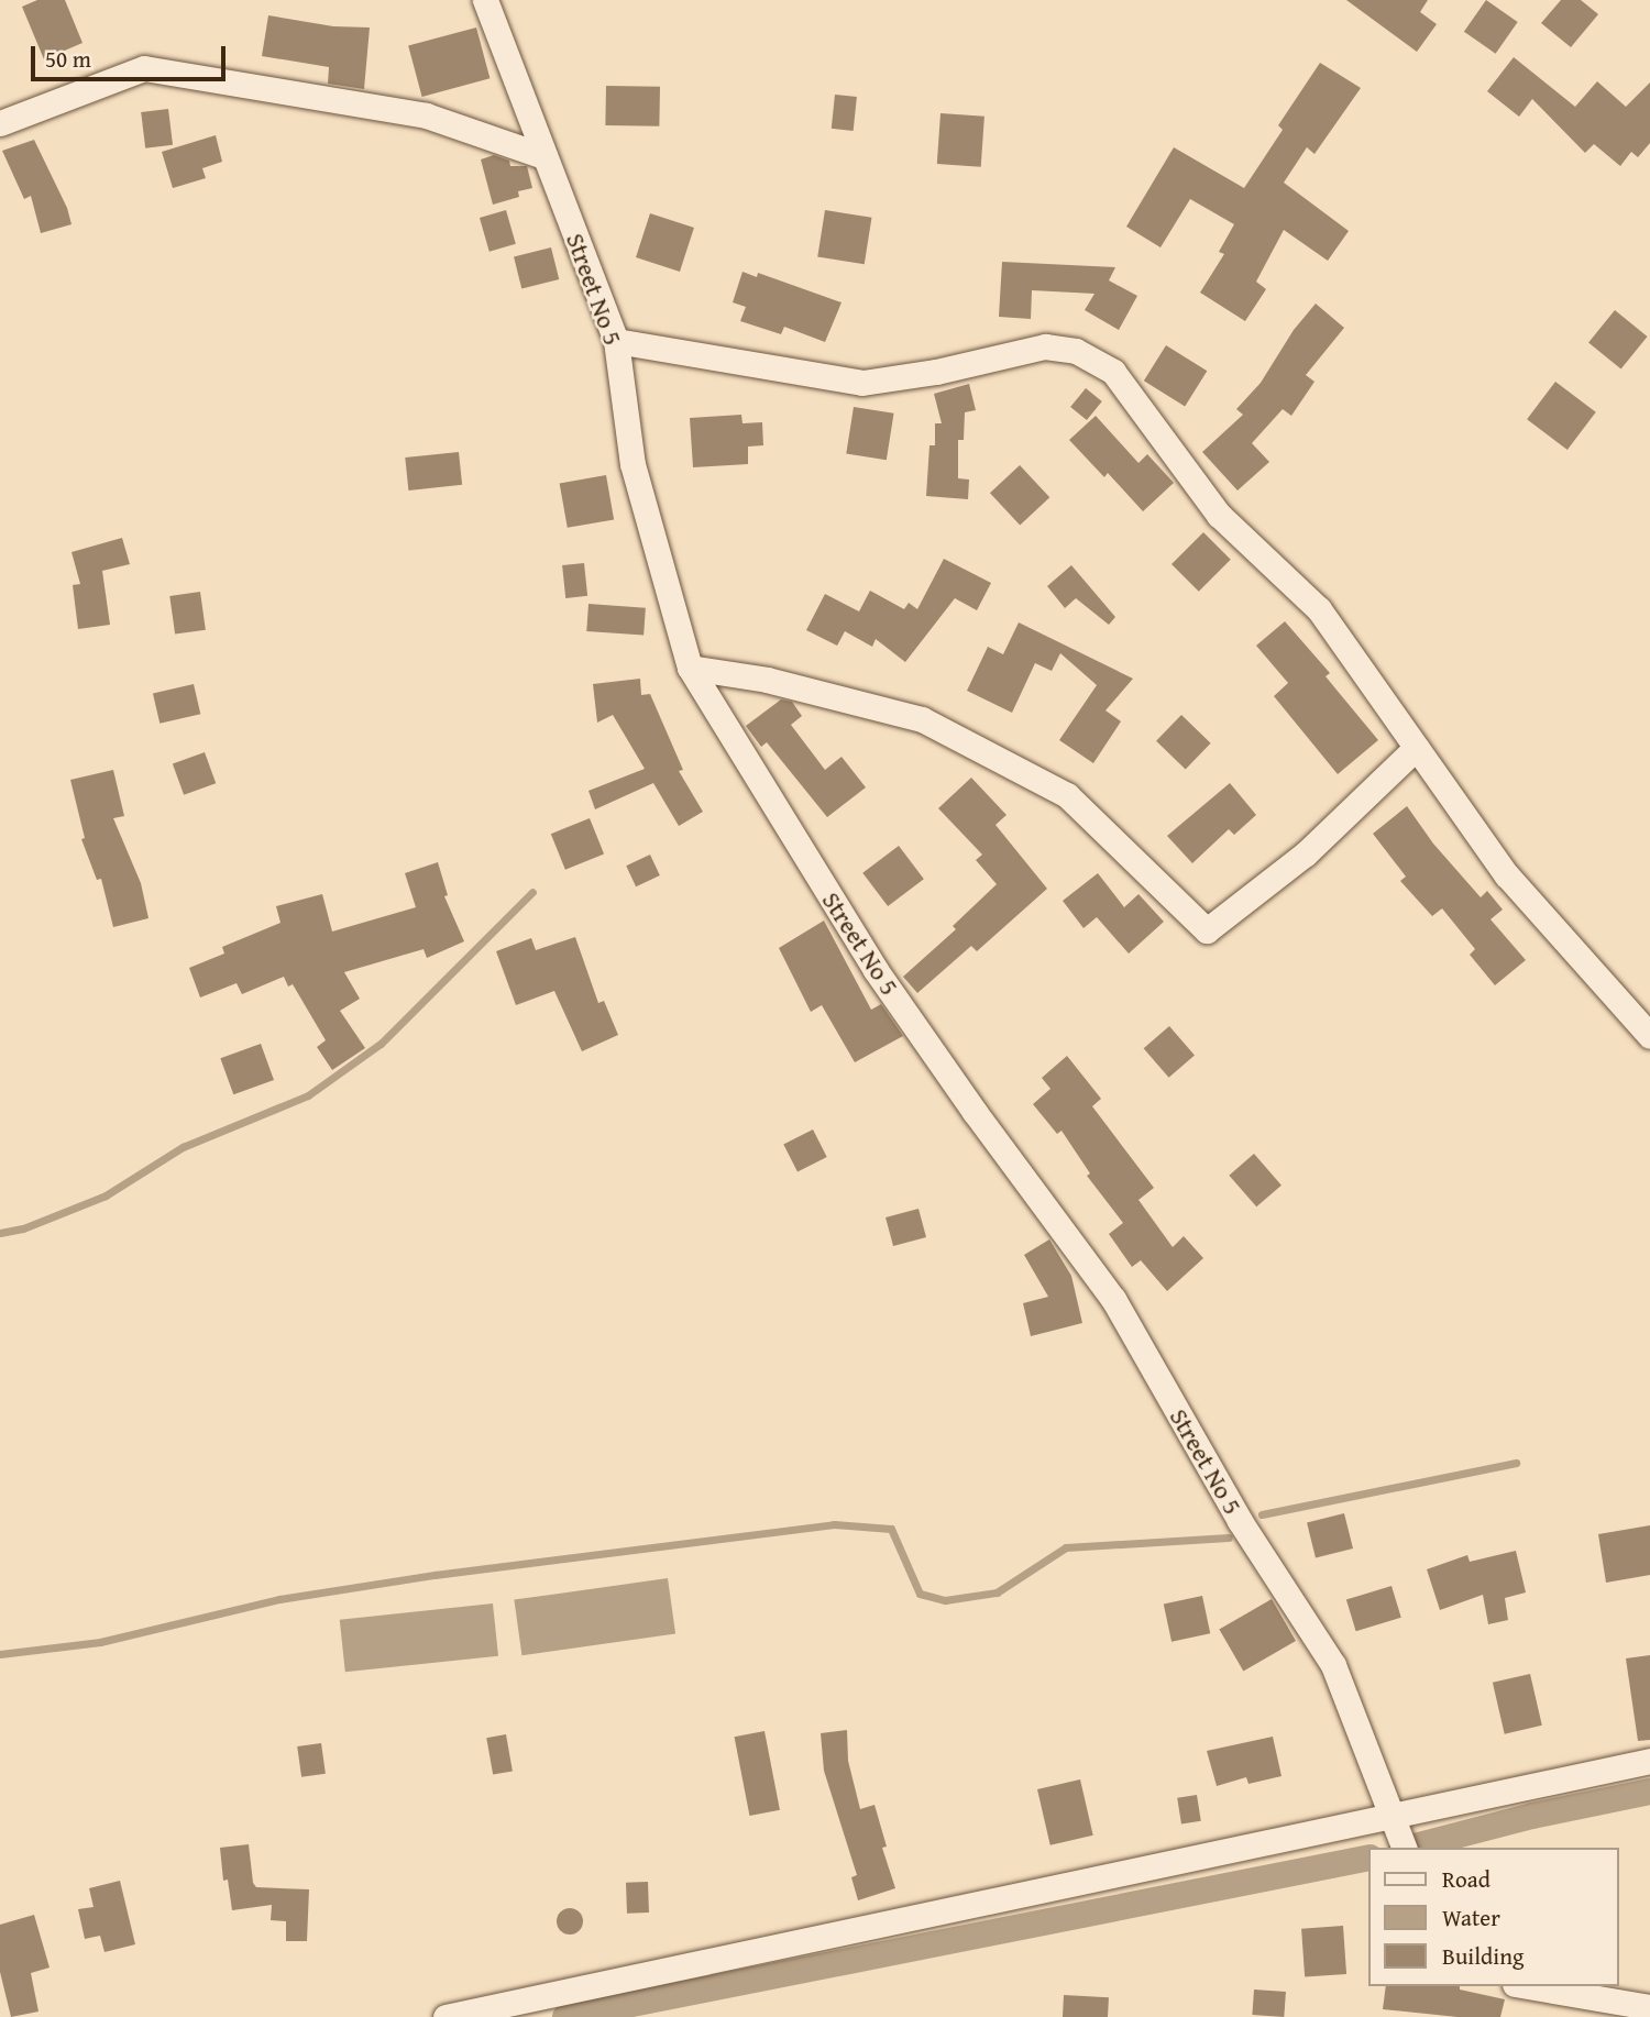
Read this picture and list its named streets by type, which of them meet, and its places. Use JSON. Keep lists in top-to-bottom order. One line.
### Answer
{"streets":{"street":["Street No 5"]},"legend":["Road","Water","Building"],"scale_bar":"50 m"}
